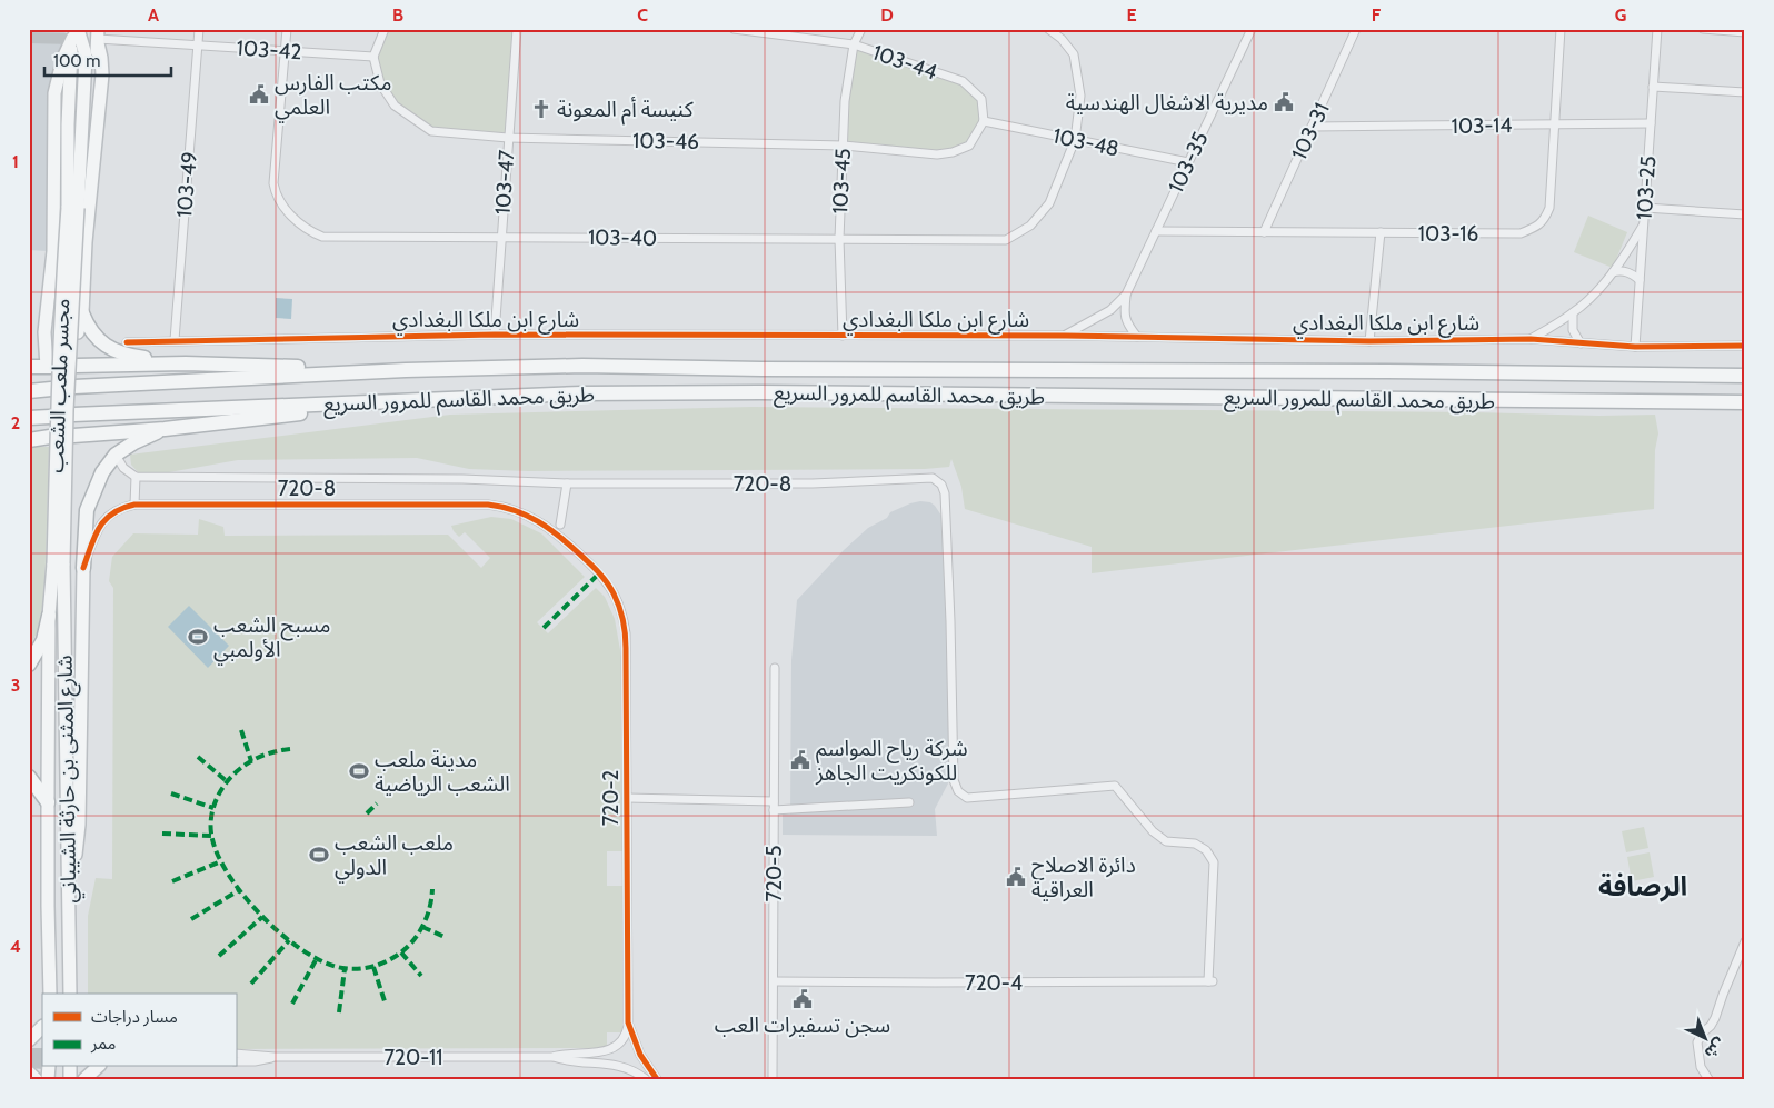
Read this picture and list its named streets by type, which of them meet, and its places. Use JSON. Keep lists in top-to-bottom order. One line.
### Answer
{"streets":{"highway":["طريق محمد القاسم للمرور السريع"],"main road":["مجسر ملعب الشعب","شارع المثنى بن حارثة الشيباني"],"street":["103-42","103-44","103-14","103-31","103-46","103-48","103-35","103-45","103-47","103-49","103-25","103-16","103-40","شارع ابن ملكا البغدادي","720-8","720-2","720-5","720-4","720-11"]},"crossings":[["103-42","103-46"],["103-42","103-49"],["103-42","103-40"],["103-44","103-46"],["103-44","103-48"],["103-44","103-45"],["103-14","103-31"],["103-14","103-25"],["103-14","103-16"],["103-31","103-16"],["103-46","103-48"],["103-46","103-45"],["103-46","103-47"],["103-48","103-35"],["103-48","103-40"],["103-35","103-16"],["103-35","شارع ابن ملكا البغدادي"],["103-45","103-40"],["103-45","شارع ابن ملكا البغدادي"],["103-47","103-40"],["103-47","شارع ابن ملكا البغدادي"],["103-49","شارع ابن ملكا البغدادي"],["103-25","شارع ابن ملكا البغدادي"],["مجسر ملعب الشعب","شارع المثنى بن حارثة الشيباني"],["720-8","720-2"],["720-8","720-4"],["720-2","720-11"],["720-5","720-4"]],"districts":["الرصافة"],"places":{"public building":["مكتب الفارس العلمي","مديرية الاشغال الهندسية","شركة رياح المواسم للكونكريت الجاهز","دائرة الاصلاح العراقية","سجن تسفيرات العب"],"church":["كنيسة أم المعونة"],"sports":["مسبح الشعب الأولمبي","مدينة ملعب الشعب الرياضية","ملعب الشعب الدولي"]},"legend":["مسار دراجات","ممر"],"scale_bar":"100 m","north":"bottom right","grid":{"columns":["A","B","C","D","E","F","G"],"rows":["1","2","3","4"]}}
